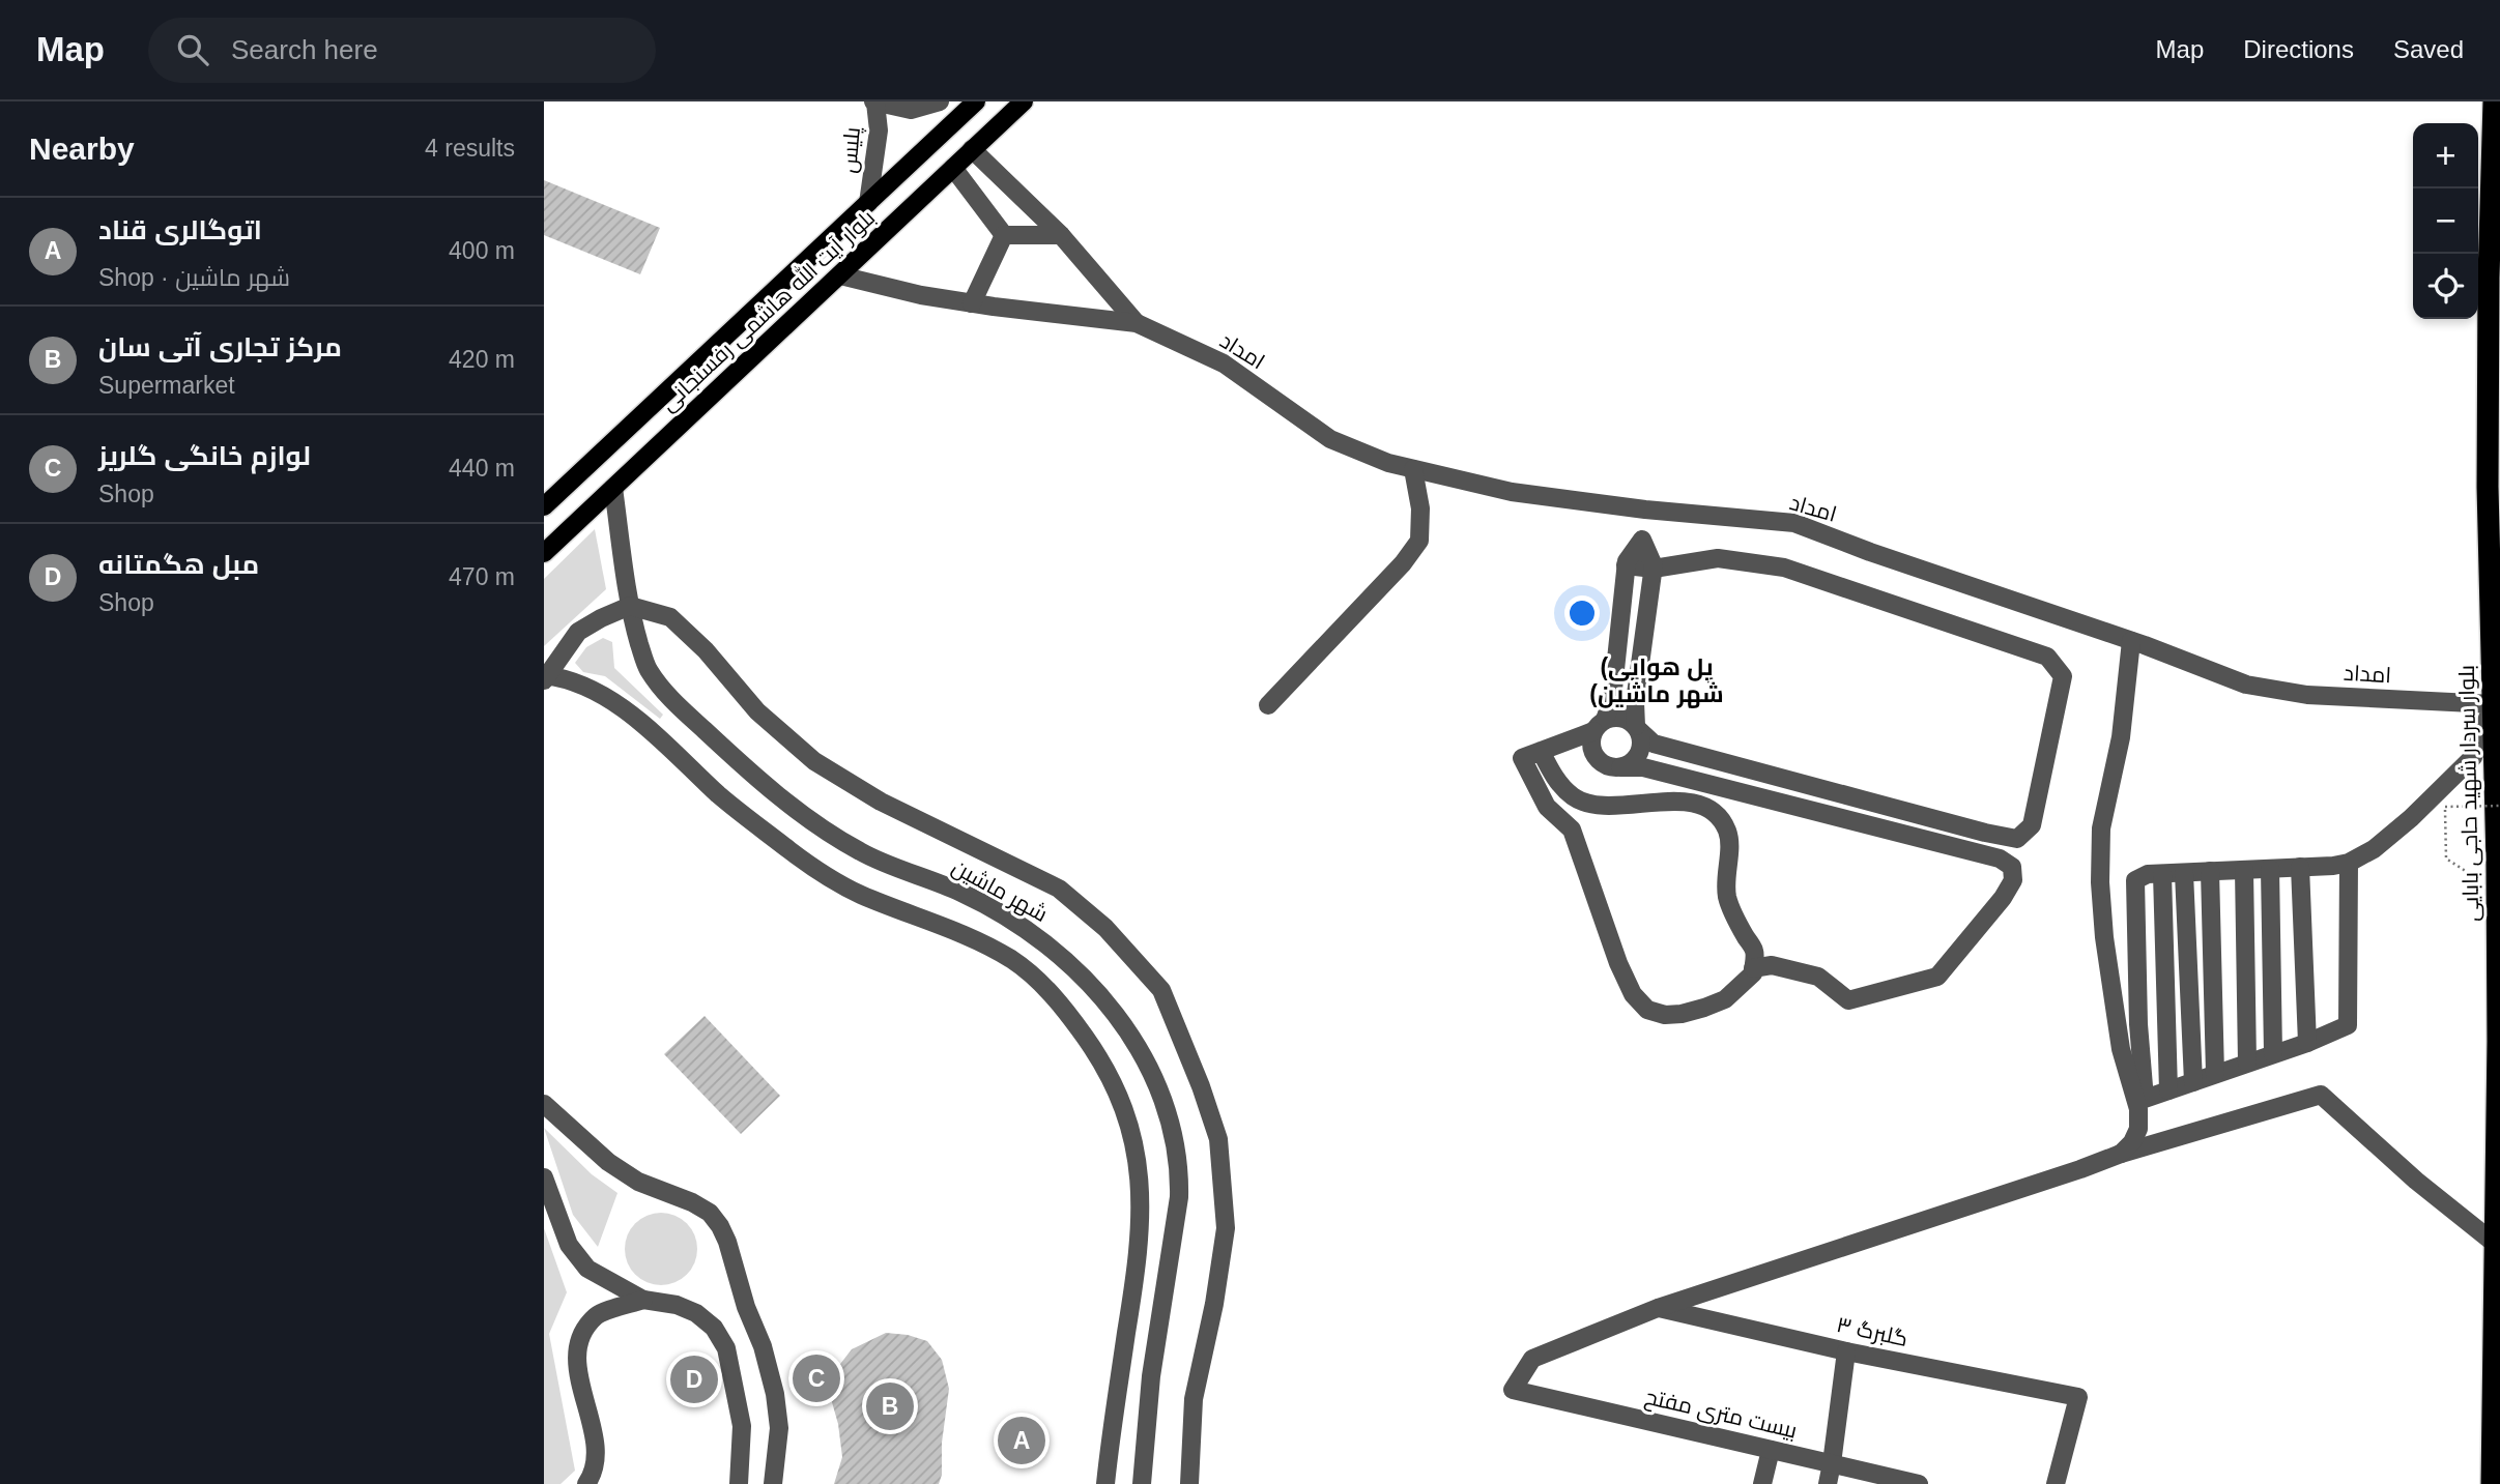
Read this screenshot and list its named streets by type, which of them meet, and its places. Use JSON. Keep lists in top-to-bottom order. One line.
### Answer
{"streets":{"highway":["بلوار سردار شهید حاجی بابایی"],"main road":["بلوار آیت الله هاشمی رفسنجانی"],"street":["پلیس","امداد","شهر ماشین","گلبرگ ۳","بیست متری مفتح"]},"crossings":[["پلیس","بلوار آیت الله هاشمی رفسنجانی"],["بلوار آیت الله هاشمی رفسنجانی","شهر ماشین"],["امداد","بلوار سردار شهید حاجی بابایی"],["گلبرگ ۳","بیست متری مفتح"]],"districts":["(پل هوایی (شهر ماشین"],"page":{"header":"Map","search":"Search here","nav":["Map","Directions","Saved"],"heading":["Nearby","4 results"],"map_buttons":["+","−"],"list":[{"mark":"A","name":"اتوگالری قناد","note":"Shop · شهر ماشین","value":"400 m"},{"mark":"B","name":"مرکز تجاری آتی سان","note":"Supermarket","value":"420 m"},{"mark":"C","name":"لوازم خانگی گلریز","note":"Shop","value":"440 m"},{"mark":"D","name":"مبل هگمتانه","note":"Shop","value":"470 m"}],"pins":["C","D","B","A"]}}
